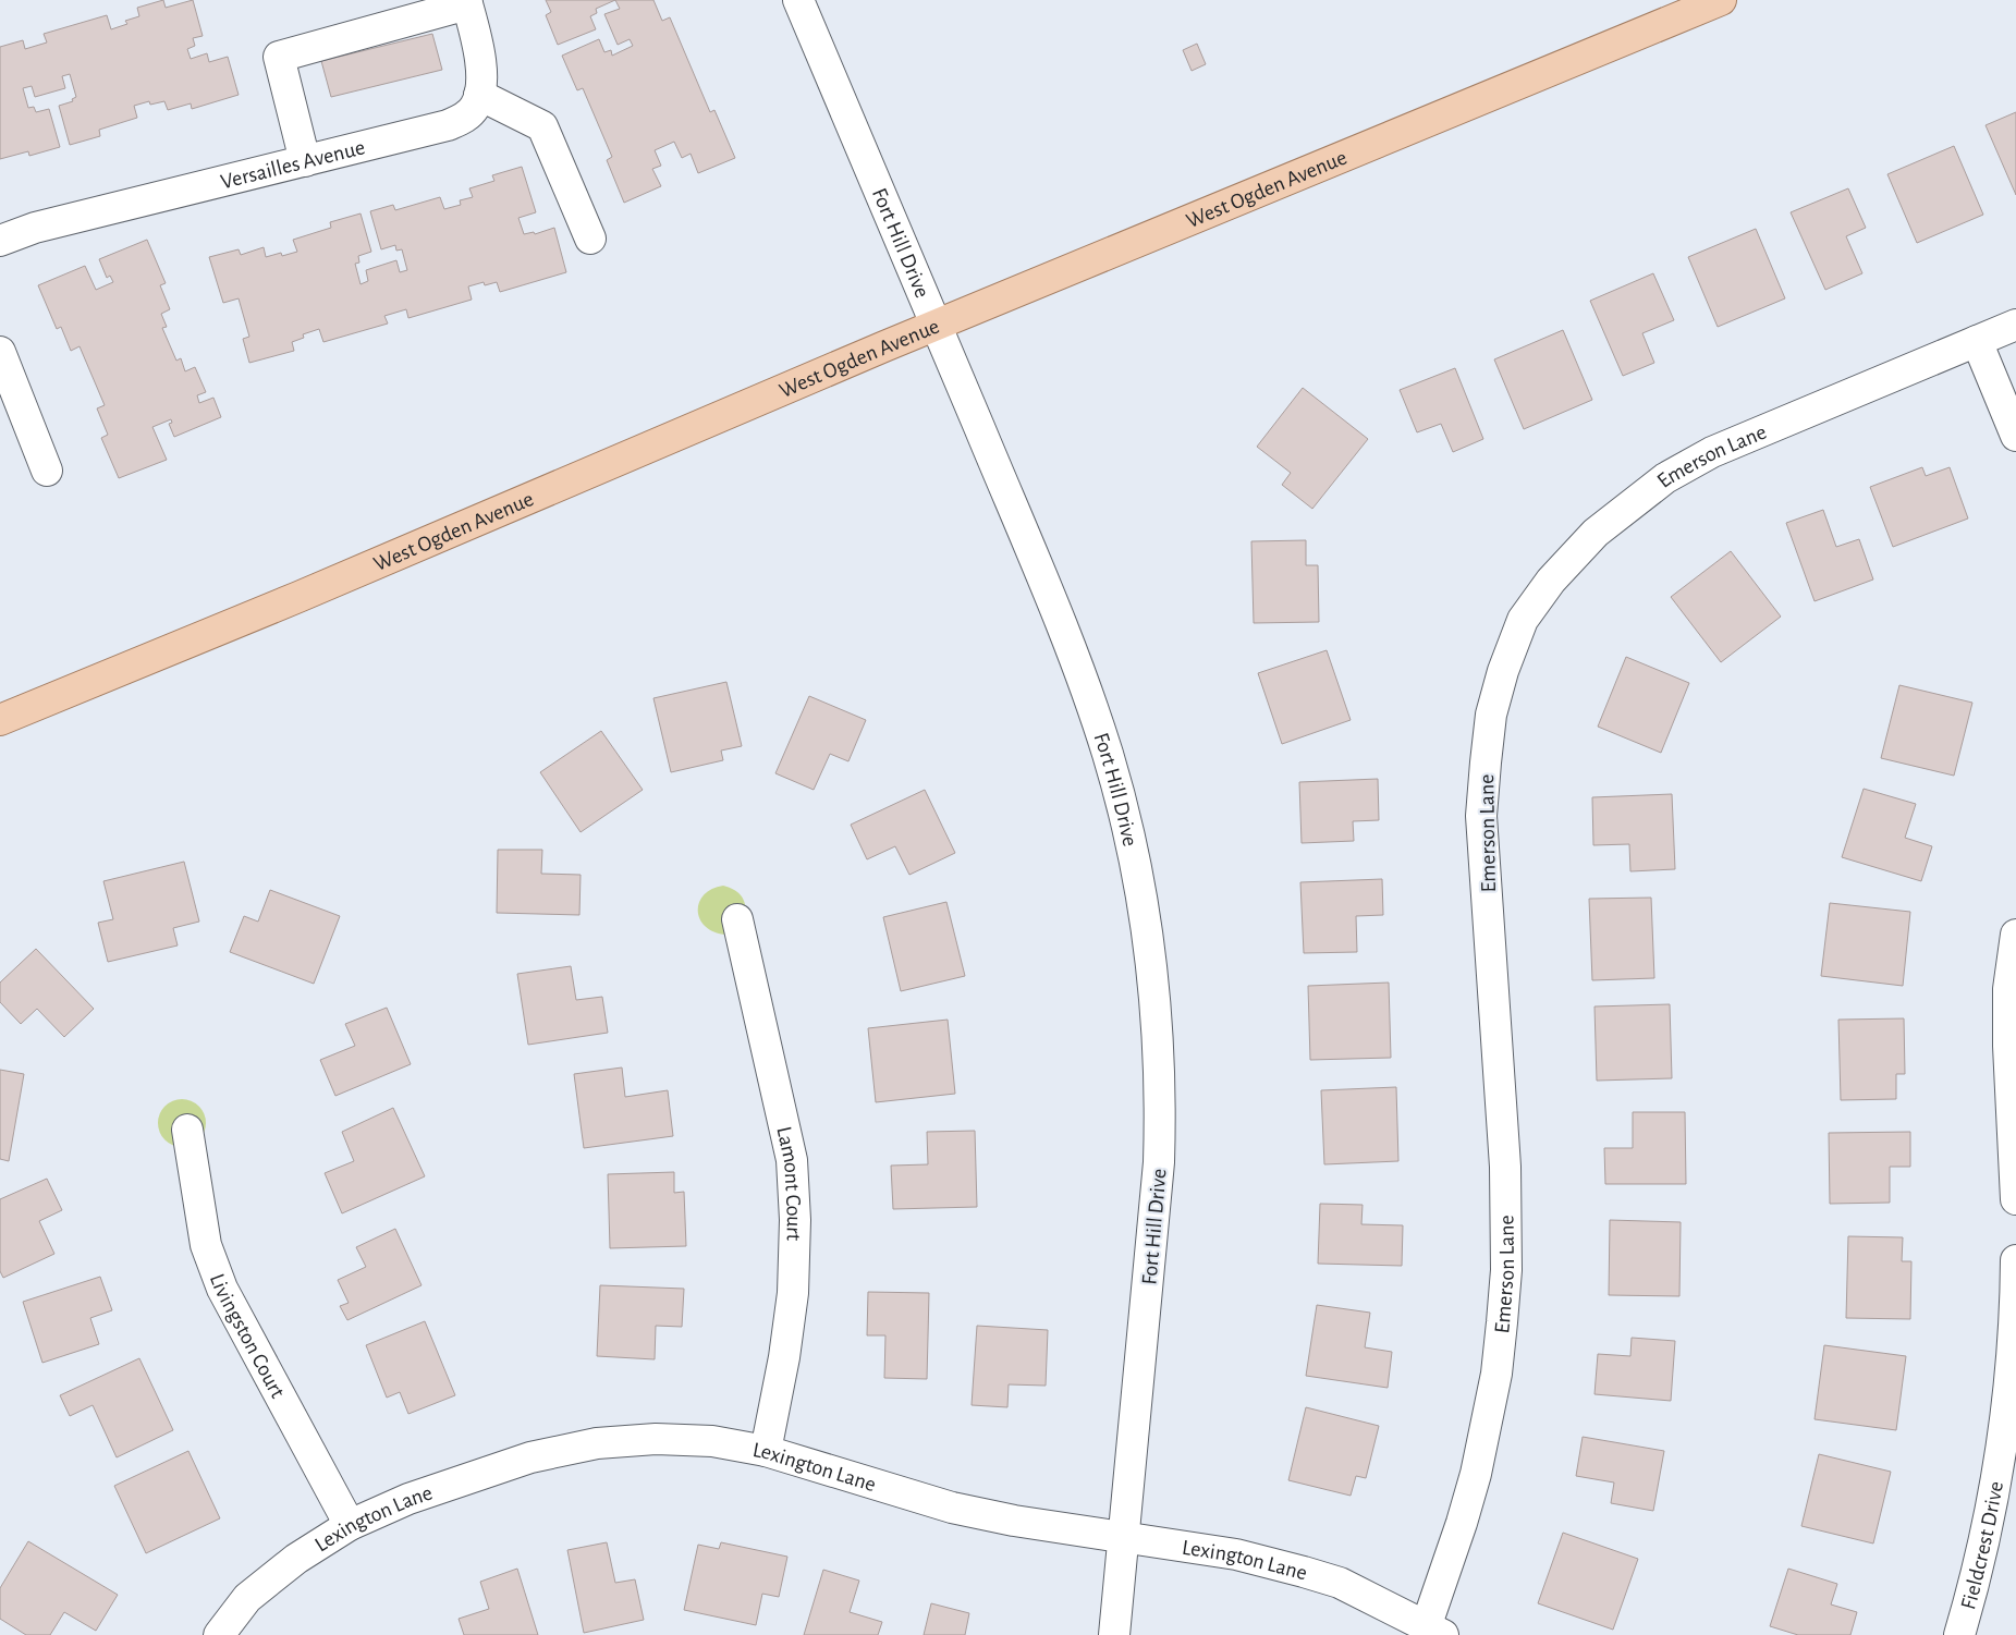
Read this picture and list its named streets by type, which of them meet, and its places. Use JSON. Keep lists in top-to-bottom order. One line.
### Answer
{"streets":{"main road":["West Ogden Avenue"],"street":["Versailles Avenue","Fort Hill Drive","Emerson Lane","Lamont Court","Livingston Court","Lexington Lane","Fieldcrest Drive"]},"crossings":[["West Ogden Avenue","Fort Hill Drive"],["Fort Hill Drive","Lexington Lane"],["Emerson Lane","Lexington Lane"],["Lamont Court","Lexington Lane"],["Livingston Court","Lexington Lane"]]}
